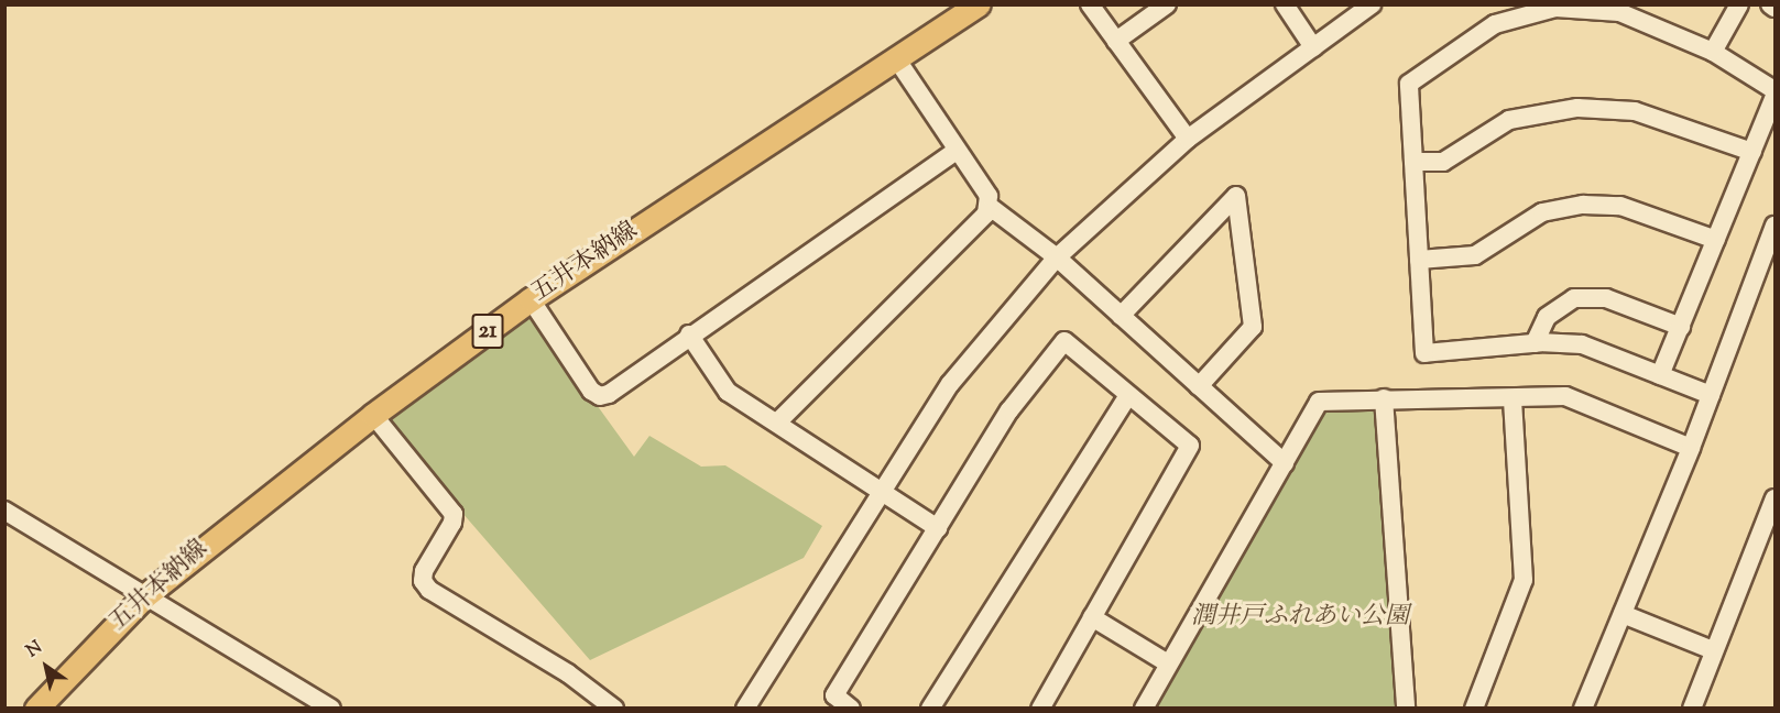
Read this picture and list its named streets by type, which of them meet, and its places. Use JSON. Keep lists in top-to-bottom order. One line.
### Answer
{"streets":{"main road":["五井本納線","21"]},"parks":["潤井戸ふれあい公園"],"north":"top left"}
